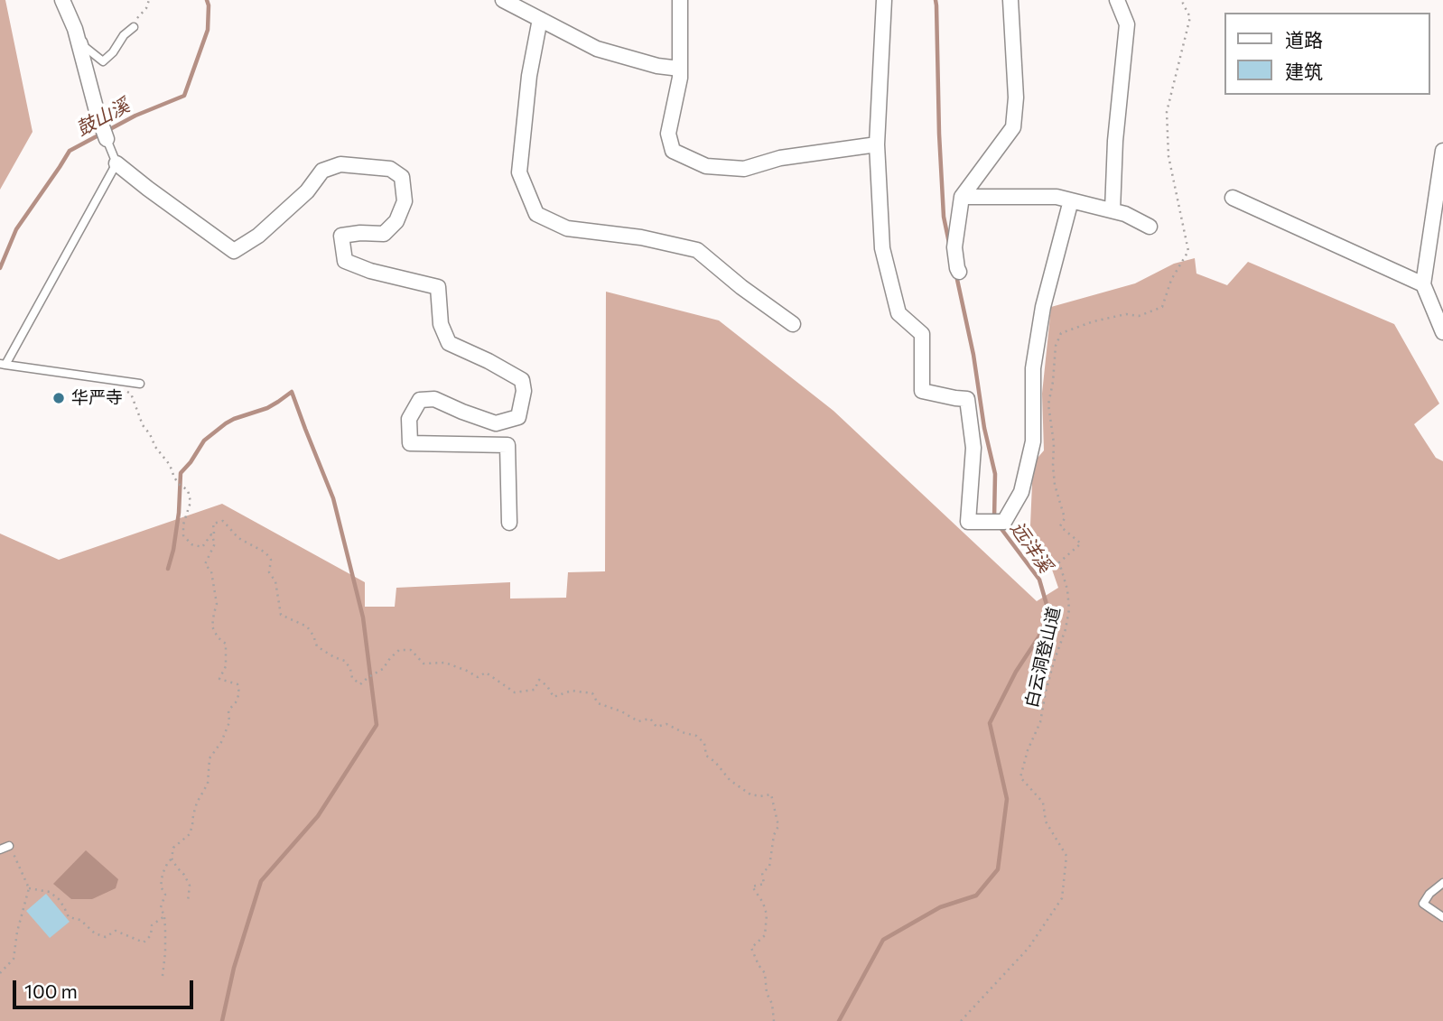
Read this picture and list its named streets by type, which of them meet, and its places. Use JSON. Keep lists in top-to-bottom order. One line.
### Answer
{"streets":{"path":["白云洞登山道"]},"water":["鼓山溪","远洋溪"],"places":["华严寺"],"legend":["道路","建筑"],"scale_bar":"100 m"}
